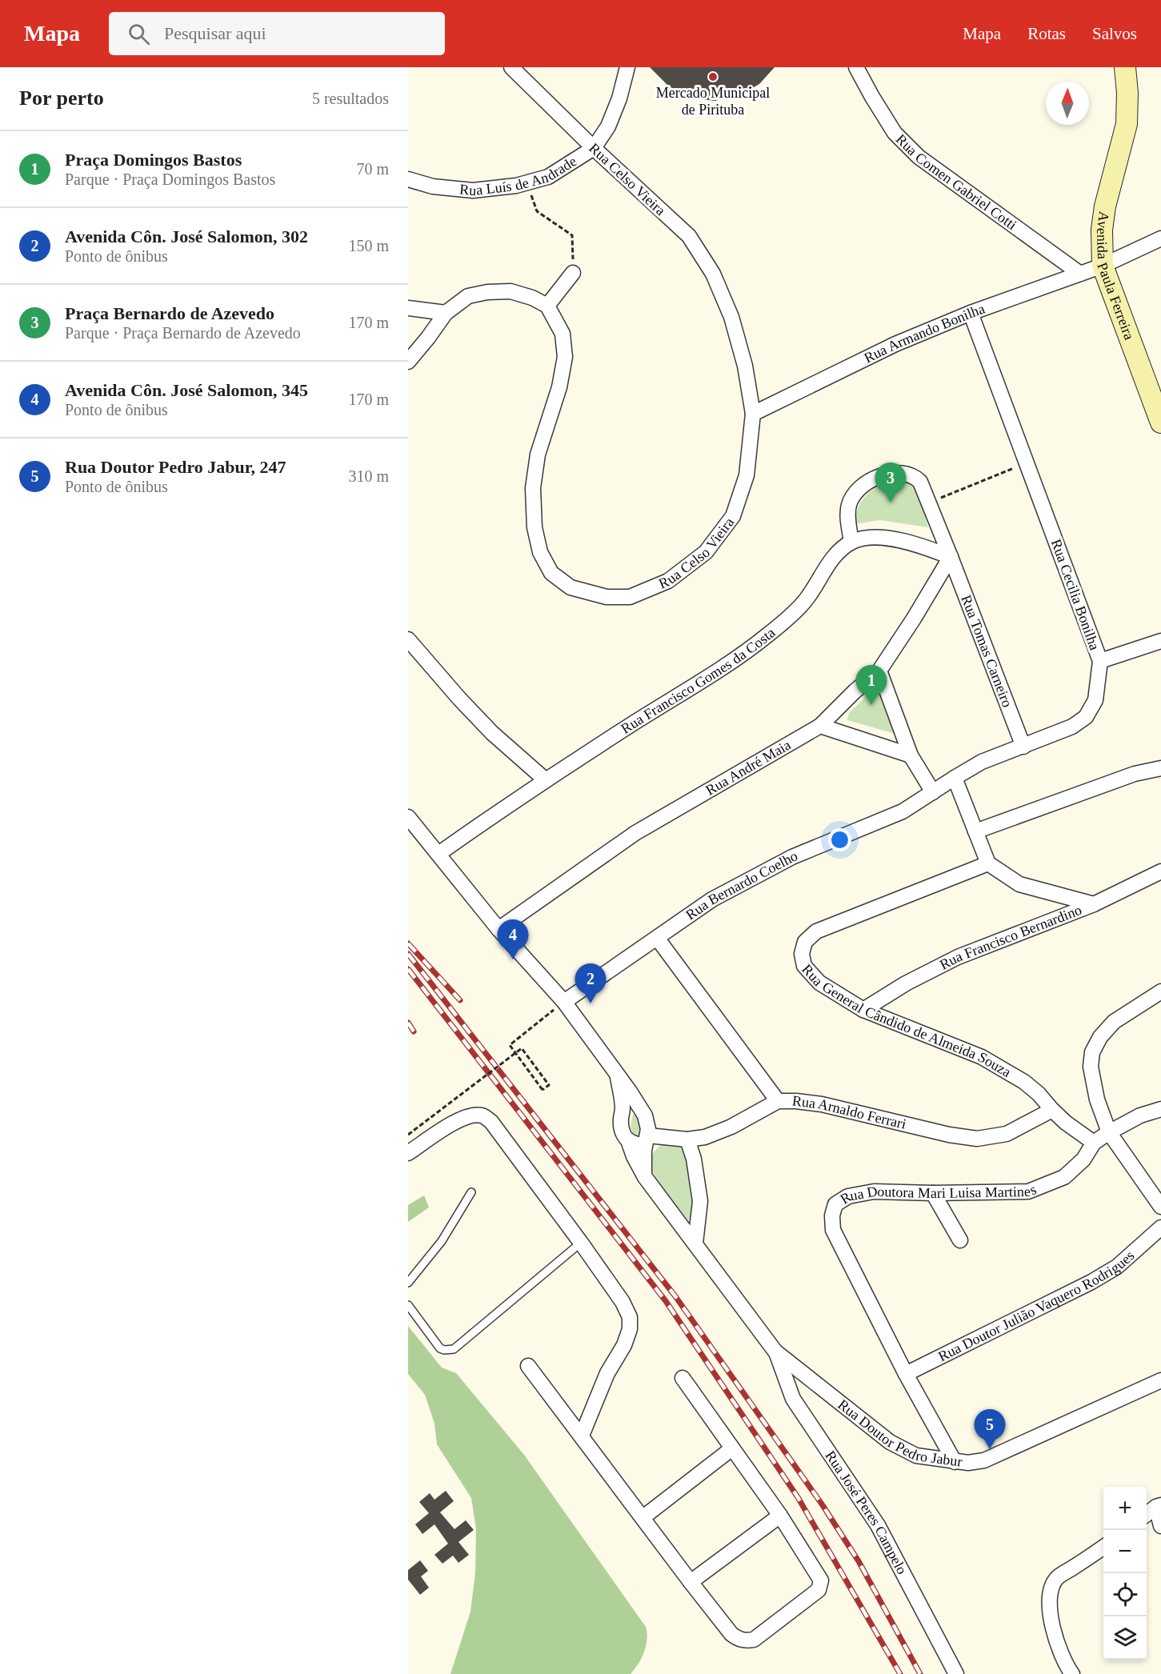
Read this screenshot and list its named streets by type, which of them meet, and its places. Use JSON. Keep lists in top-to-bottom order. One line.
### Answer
{"streets":{"main road":["Avenida Paula Ferreira"],"street":["Rua Luís de Andrade","Rua Celso Vieira","Rua Comen Gabriel Cotti","Rua Armando Bonilha","Rua Cecilia Bonilha","Rua Tomas Carneiro","Rua Francisco Gomes da Costa","Rua André Maia","Rua Bernardo Coelho","Rua Francisco Bernardino","Rua General Cândido de Almeida Souza","Rua Arnaldo Ferrari","Rua Doutora Mari Luisa Martines","Rua Doutor Julião Vaquero Rodrigues","Rua Doutor Pedro Jabur","Rua José Peres Campelo"]},"crossings":[["Rua Luís de Andrade","Rua Celso Vieira"],["Rua Celso Vieira","Rua Armando Bonilha"],["Rua Comen Gabriel Cotti","Rua Armando Bonilha"],["Avenida Paula Ferreira","Rua Armando Bonilha"],["Rua Armando Bonilha","Rua Cecilia Bonilha"],["Rua Cecilia Bonilha","Rua Tomas Carneiro"],["Rua Cecilia Bonilha","Rua Bernardo Coelho"],["Rua Tomas Carneiro","Rua Francisco Gomes da Costa"],["Rua Tomas Carneiro","Rua André Maia"],["Rua Francisco Bernardino","Rua General Cândido de Almeida Souza"],["Rua General Cândido de Almeida Souza","Rua Arnaldo Ferrari"],["Rua General Cândido de Almeida Souza","Rua Doutora Mari Luisa Martines"],["Rua Arnaldo Ferrari","Rua Doutor Pedro Jabur"],["Rua Doutora Mari Luisa Martines","Rua Doutor Julião Vaquero Rodrigues"],["Rua Doutora Mari Luisa Martines","Rua Doutor Pedro Jabur"],["Rua Doutor Pedro Jabur","Rua José Peres Campelo"]],"places":["Mercado Municipal de Pirituba"],"north":"top","page":{"header":"Mapa","search":"Pesquisar aqui","nav":["Mapa","Rotas","Salvos"],"heading":["Por perto","5 resultados"],"list":[{"mark":"1","name":"Praça Domingos Bastos","note":"Parque · Praça Domingos Bastos","value":"70 m"},{"mark":"2","name":"Avenida Côn. José Salomon, 302","note":"Ponto de ônibus","value":"150 m"},{"mark":"3","name":"Praça Bernardo de Azevedo","note":"Parque · Praça Bernardo de Azevedo","value":"170 m"},{"mark":"4","name":"Avenida Côn. José Salomon, 345","note":"Ponto de ônibus","value":"170 m"},{"mark":"5","name":"Rua Doutor Pedro Jabur, 247","note":"Ponto de ônibus","value":"310 m"}],"pins":["3","1","4","2","5"],"map_buttons":["+","−"]}}
